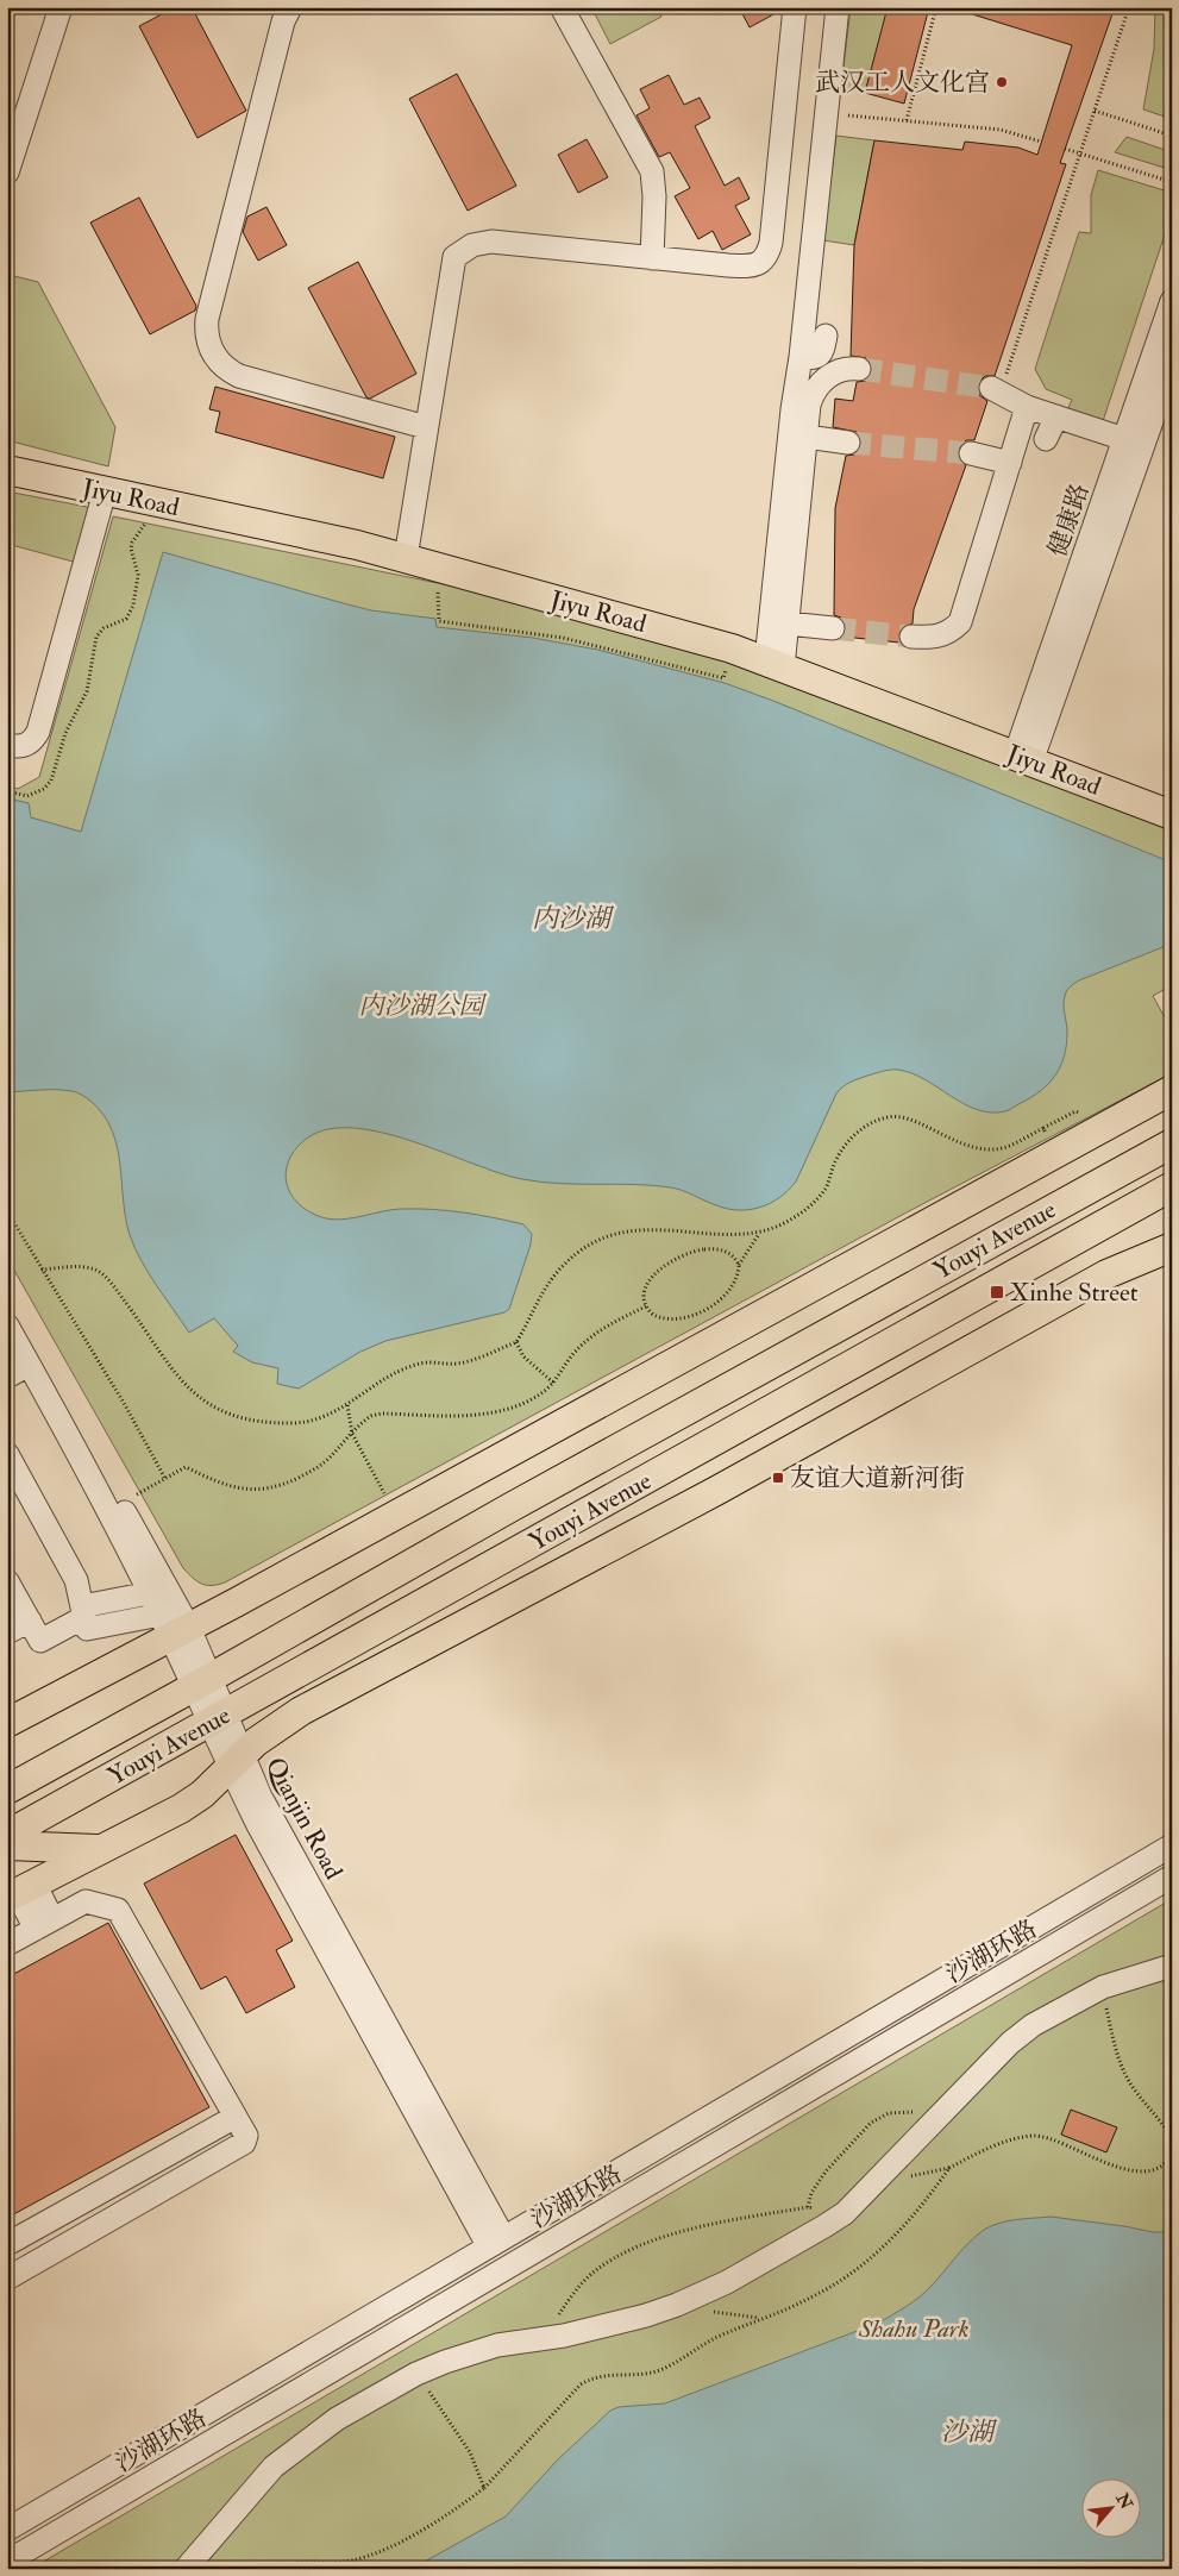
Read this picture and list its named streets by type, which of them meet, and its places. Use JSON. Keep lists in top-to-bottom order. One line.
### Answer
{"streets":{"main road":["Jiyu Road","Youyi Avenue"],"street":["健康路","Qianjin Road","沙湖环路"]},"crossings":[["Jiyu Road","健康路"],["Youyi Avenue","Qianjin Road"],["Qianjin Road","沙湖环路"]],"water":["内沙湖","沙湖"],"parks":["内沙湖公园","Shahu Park"],"places":{"other":["武汉工人文化宫"],"transit":["Xinhe Street","友谊大道新河街"]},"north":"top right"}
